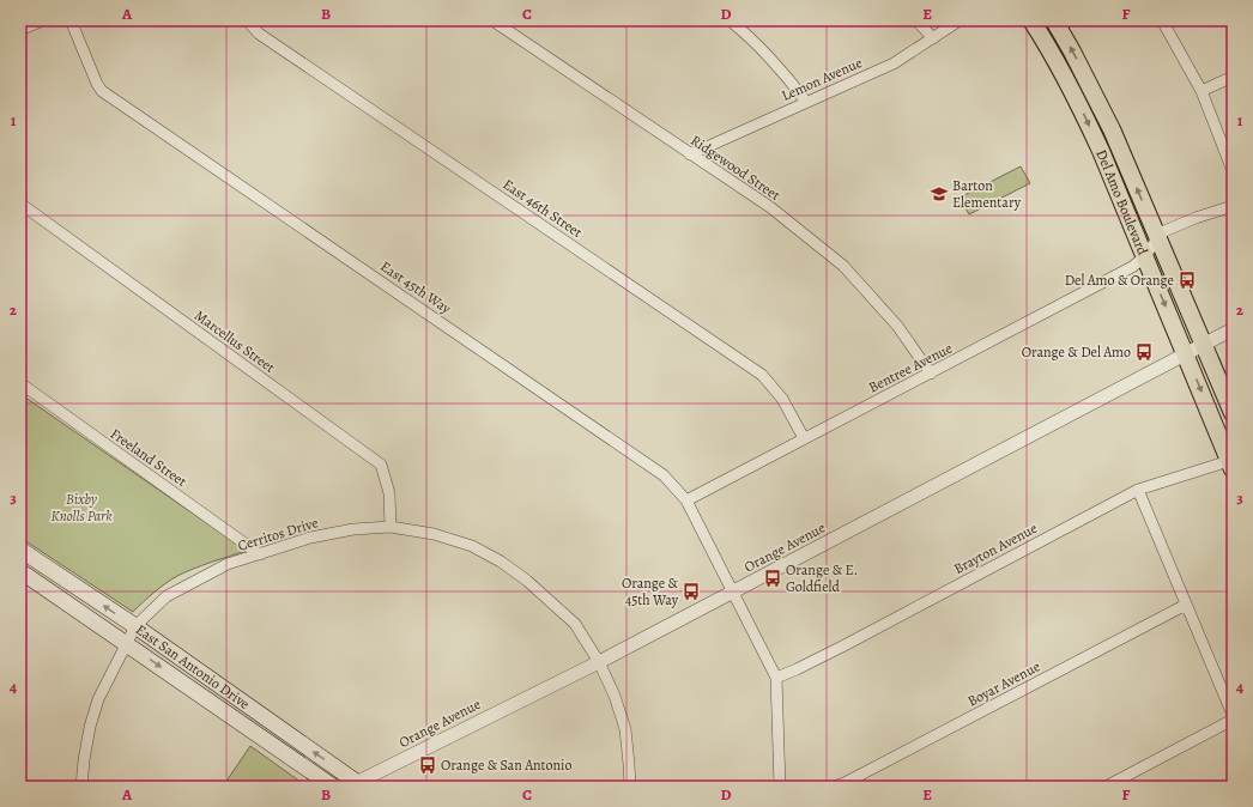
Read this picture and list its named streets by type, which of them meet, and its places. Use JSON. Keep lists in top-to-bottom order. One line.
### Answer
{"streets":{"main road":["Del Amo Boulevard","East San Antonio Drive"],"street":["Lemon Avenue","Ridgewood Street","East 46th Street","East 45th Way","Marcellus Street","Bentree Avenue","Freeland Street","Cerritos Drive","Orange Avenue","Brayton Avenue","Boyar Avenue"]},"crossings":[["Lemon Avenue","Ridgewood Street"],["Ridgewood Street","Bentree Avenue"],["Del Amo Boulevard","Bentree Avenue"],["Del Amo Boulevard","Orange Avenue"],["Del Amo Boulevard","Brayton Avenue"],["East 46th Street","Bentree Avenue"],["East 45th Way","Bentree Avenue"],["East 45th Way","Orange Avenue"],["East 45th Way","Brayton Avenue"],["Marcellus Street","Cerritos Drive"],["Freeland Street","Cerritos Drive"],["Cerritos Drive","Orange Avenue"],["Cerritos Drive","East San Antonio Drive"],["Orange Avenue","East San Antonio Drive"]],"parks":["Bixby Knolls Park"],"places":{"school or university":["Barton Elementary"],"bus stop":["Del Amo & Orange","Orange & Del Amo","Orange & E. Goldfield","Orange & 45th Way","Orange & San Antonio"]},"grid":{"columns":["A","B","C","D","E","F"],"rows":["1","2","3","4"]}}
